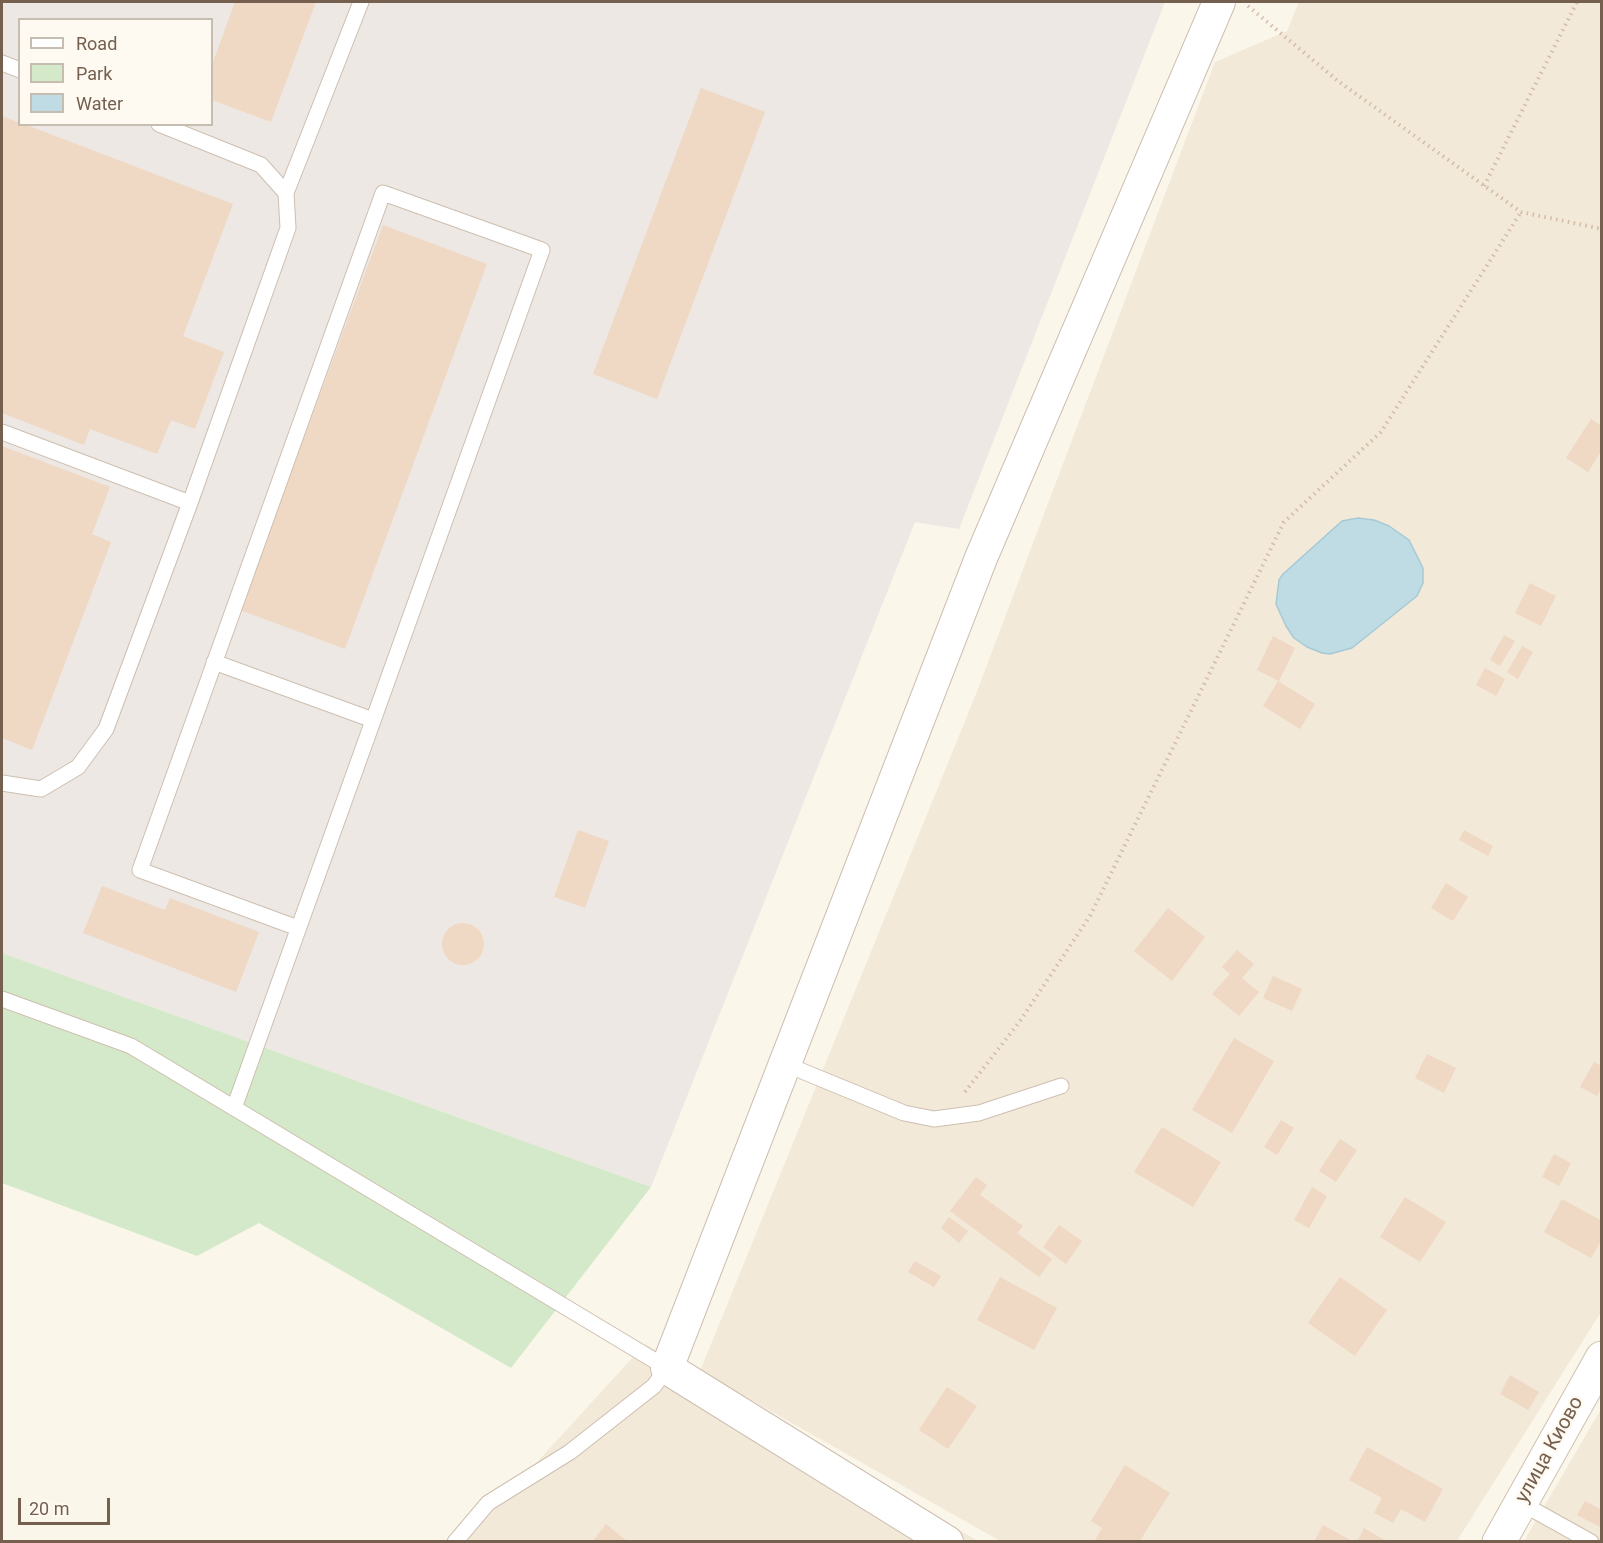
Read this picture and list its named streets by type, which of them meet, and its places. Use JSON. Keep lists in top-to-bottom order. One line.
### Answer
{"streets":{"main road":["улица Киово"]},"legend":["Road","Park","Water"],"scale_bar":"20 m"}
